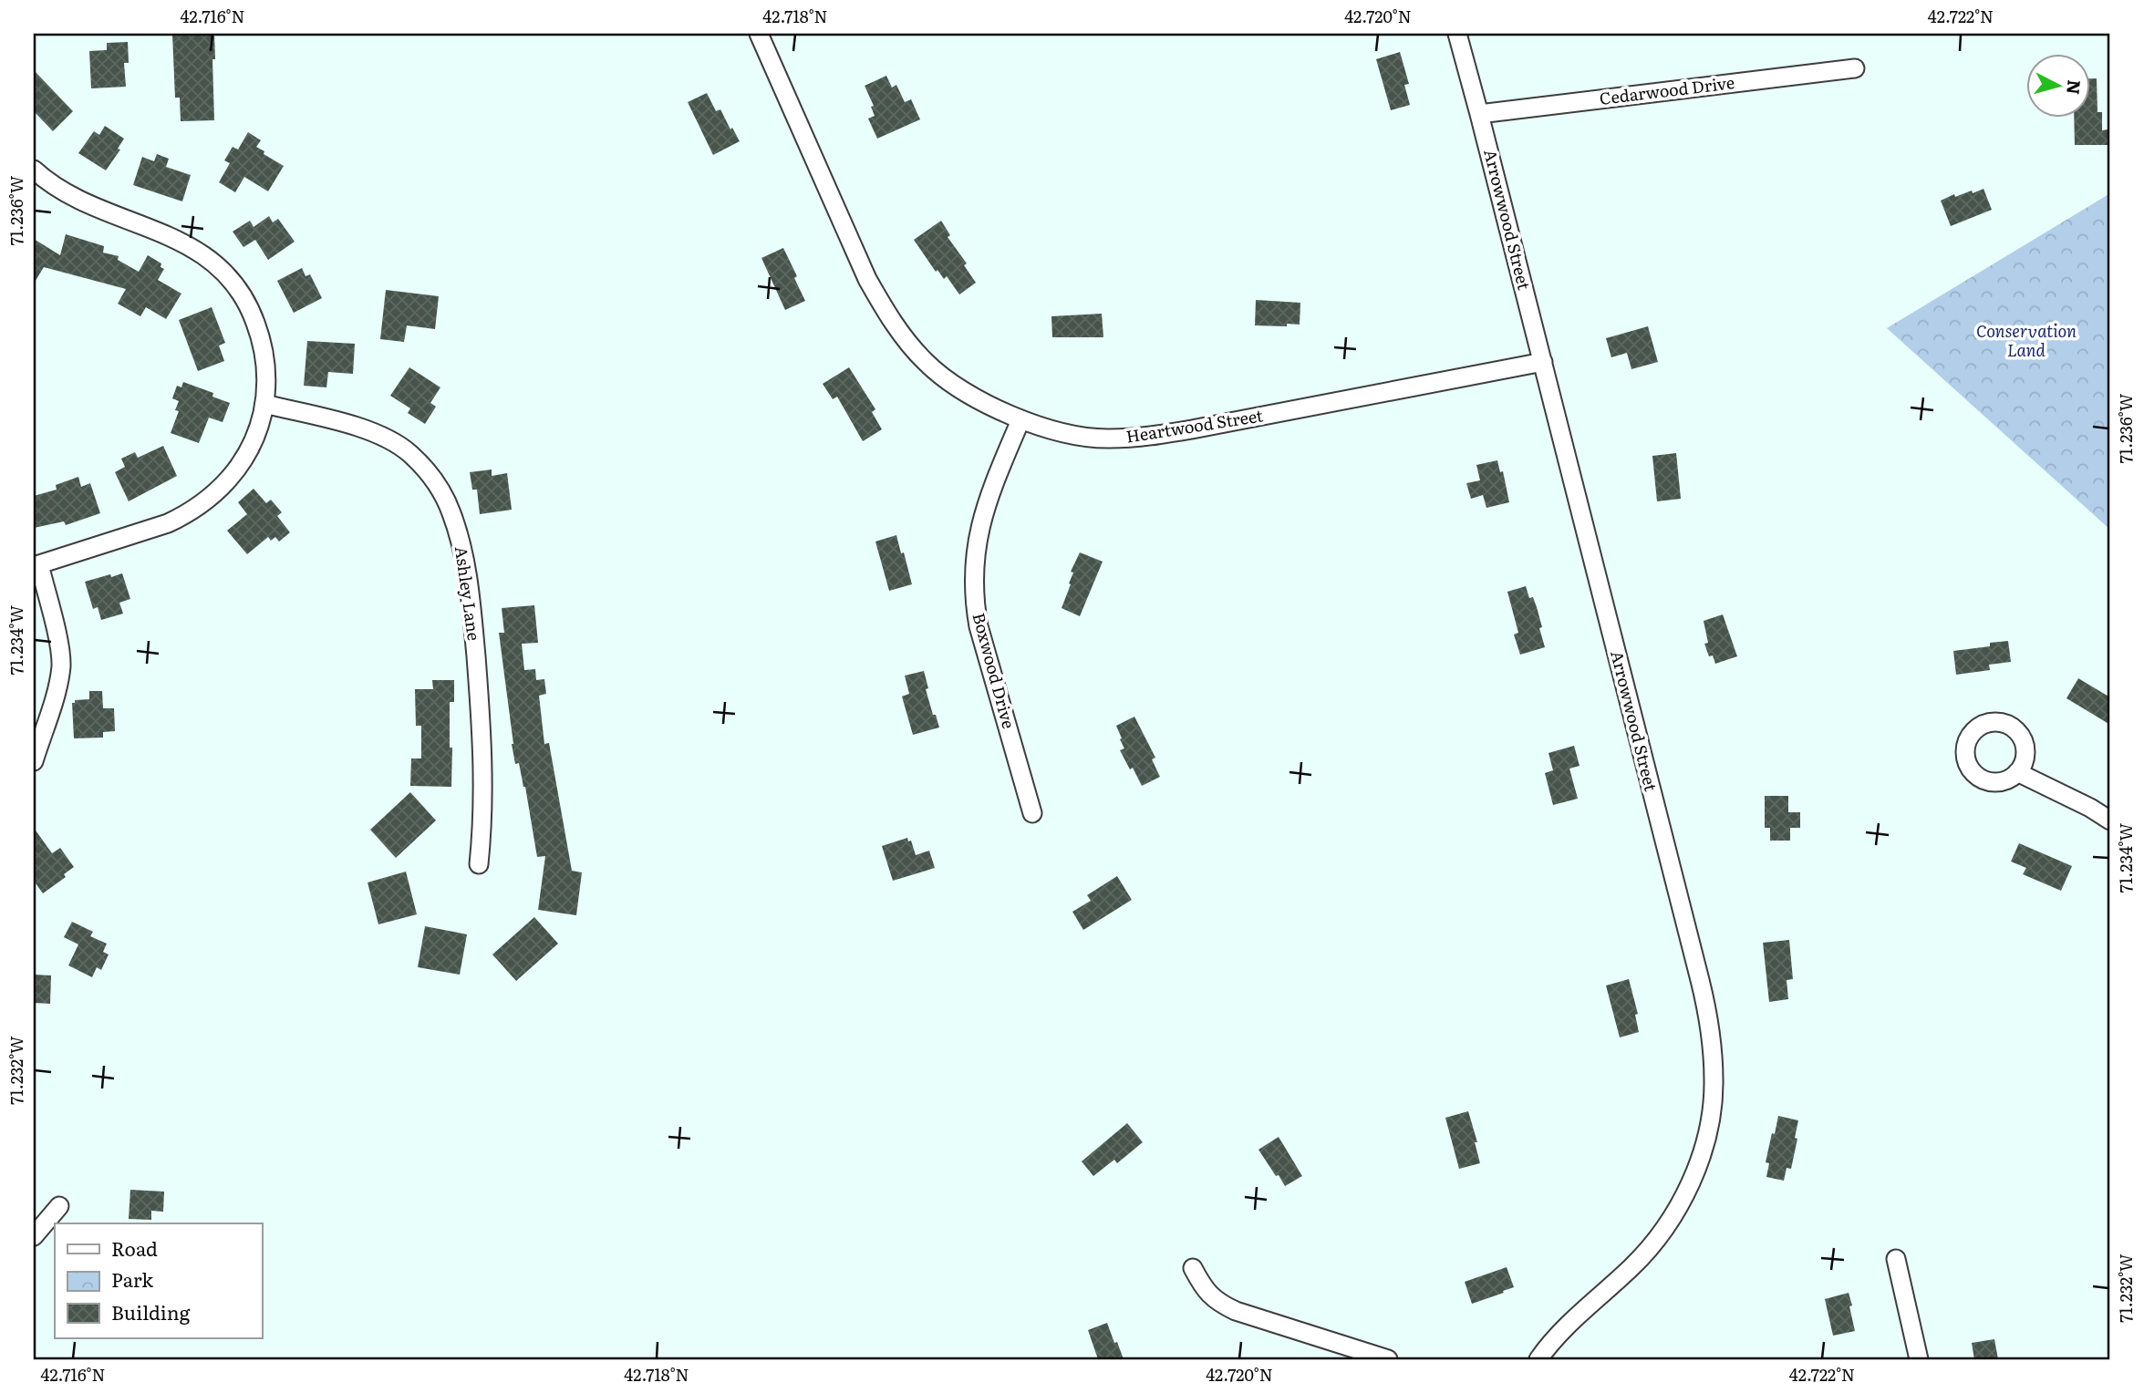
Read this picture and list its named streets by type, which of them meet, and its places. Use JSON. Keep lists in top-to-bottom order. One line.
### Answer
{"streets":{"street":["Cedarwood Drive","Arrowwood Street","Heartwood Street","Ashley Lane","Boxwood Drive"]},"crossings":[["Cedarwood Drive","Arrowwood Street"],["Arrowwood Street","Heartwood Street"],["Heartwood Street","Boxwood Drive"]],"parks":["Conservation Land"],"legend":["Road","Park","Building"],"north":"right","coordinates":["42.716°N","42.718°N","42.720°N","42.722°N","71.236°W","71.234°W","71.232°W"]}
